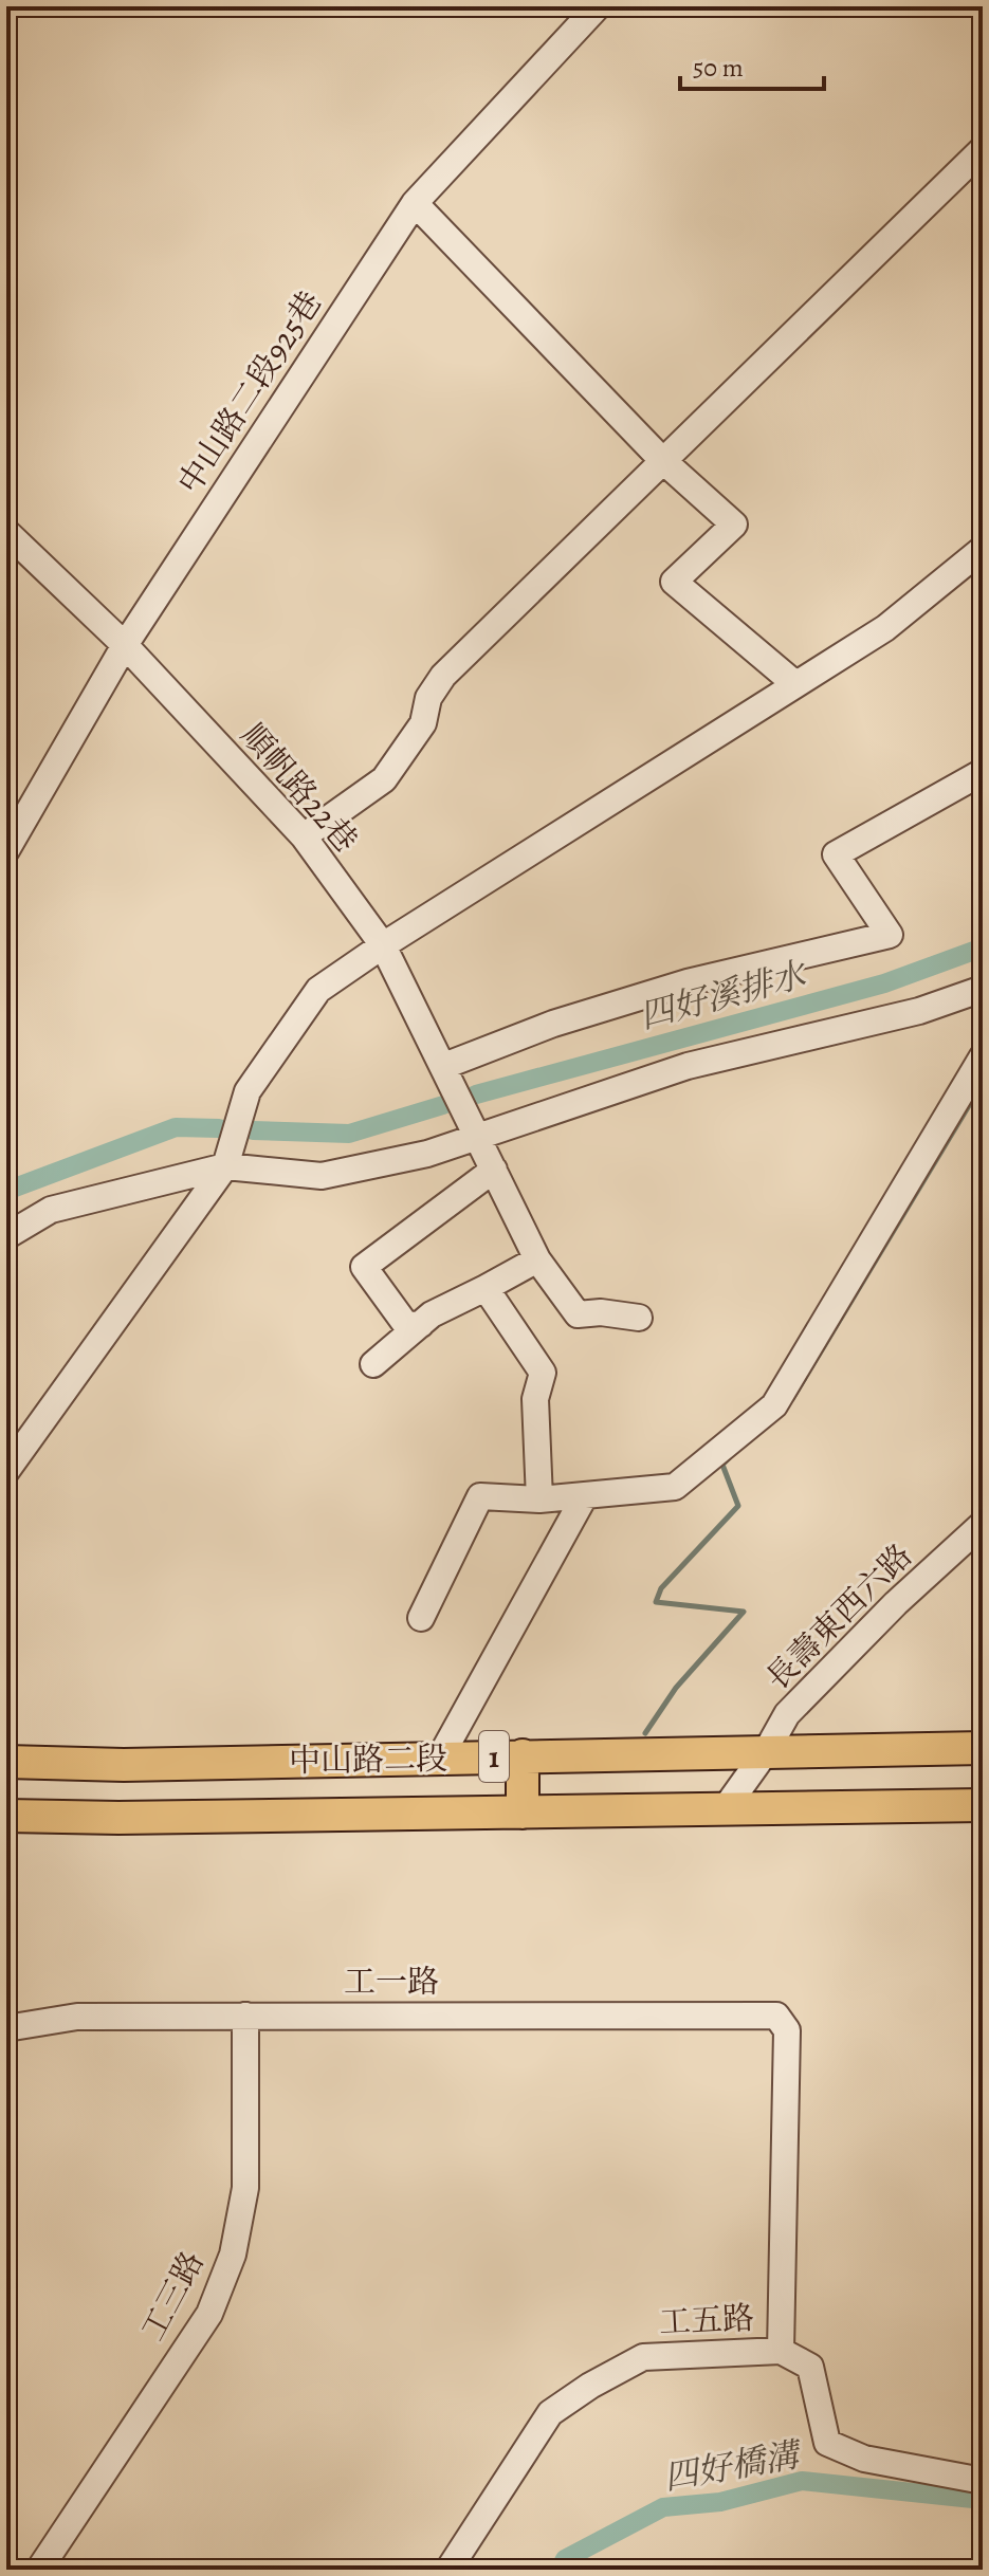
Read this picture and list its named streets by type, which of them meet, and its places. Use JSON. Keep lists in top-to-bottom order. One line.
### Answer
{"streets":{"main road":["1","中山路二段"],"street":["中山路二段925巷","順帆路22巷","長壽東西六路","工一路","工三路","工五路"]},"crossings":[["中山路二段925巷","順帆路22巷"],["長壽東西六路","中山路二段"],["工一路","工三路"],["工一路","工五路"]],"water":["四好溪排水","四好橋溝"],"scale_bar":"50 m"}
